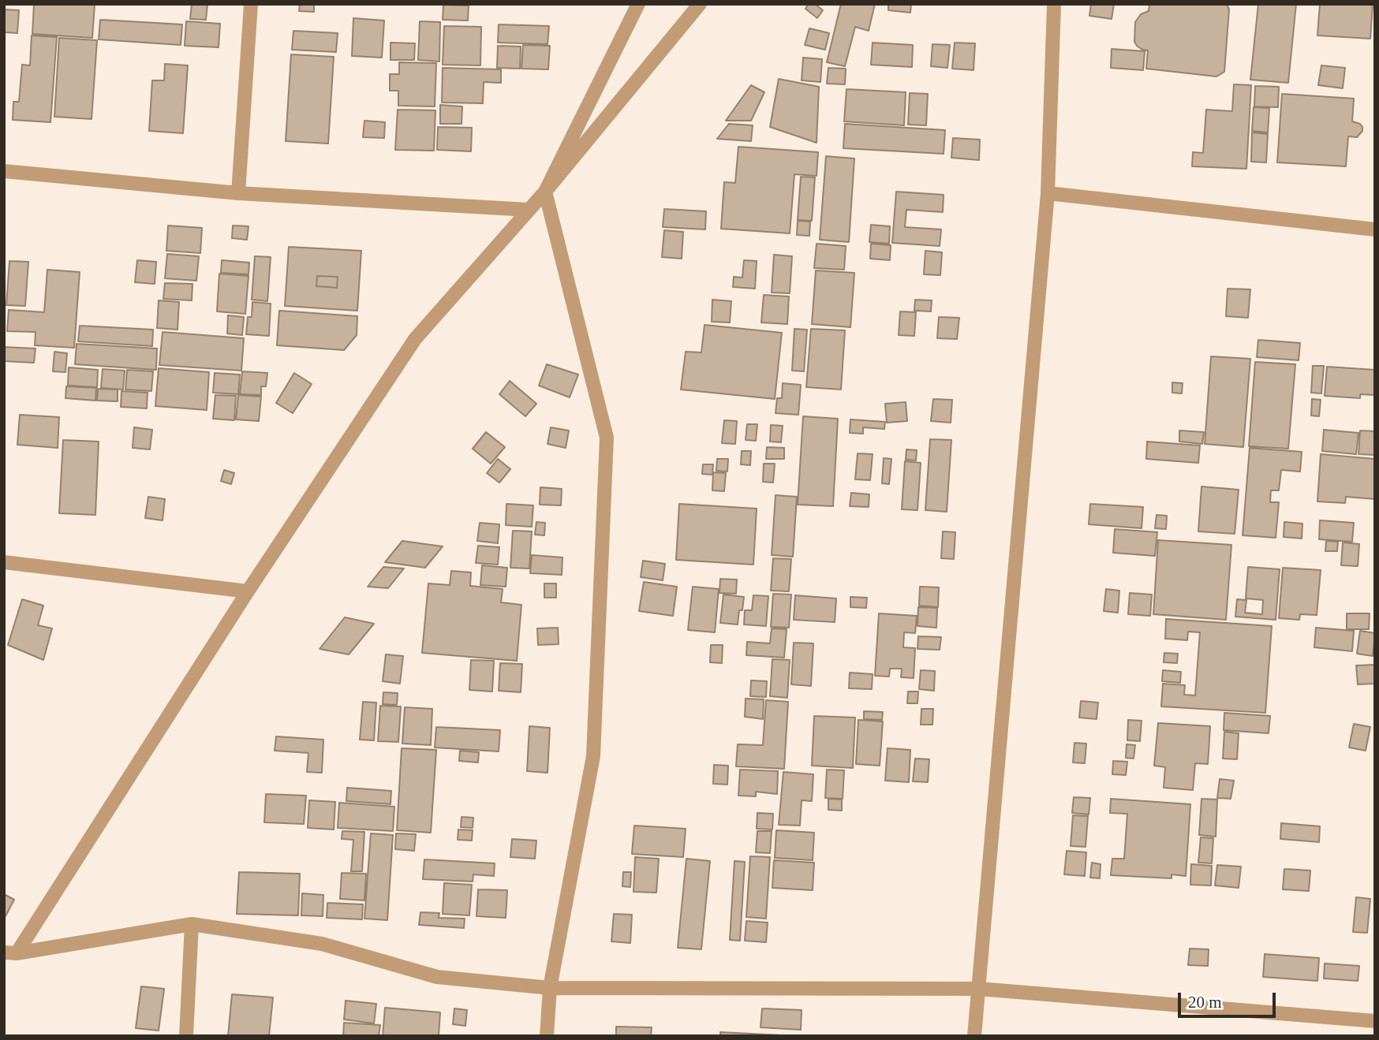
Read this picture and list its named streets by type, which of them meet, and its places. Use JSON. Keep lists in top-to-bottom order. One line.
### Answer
{"scale_bar":"20 m"}
